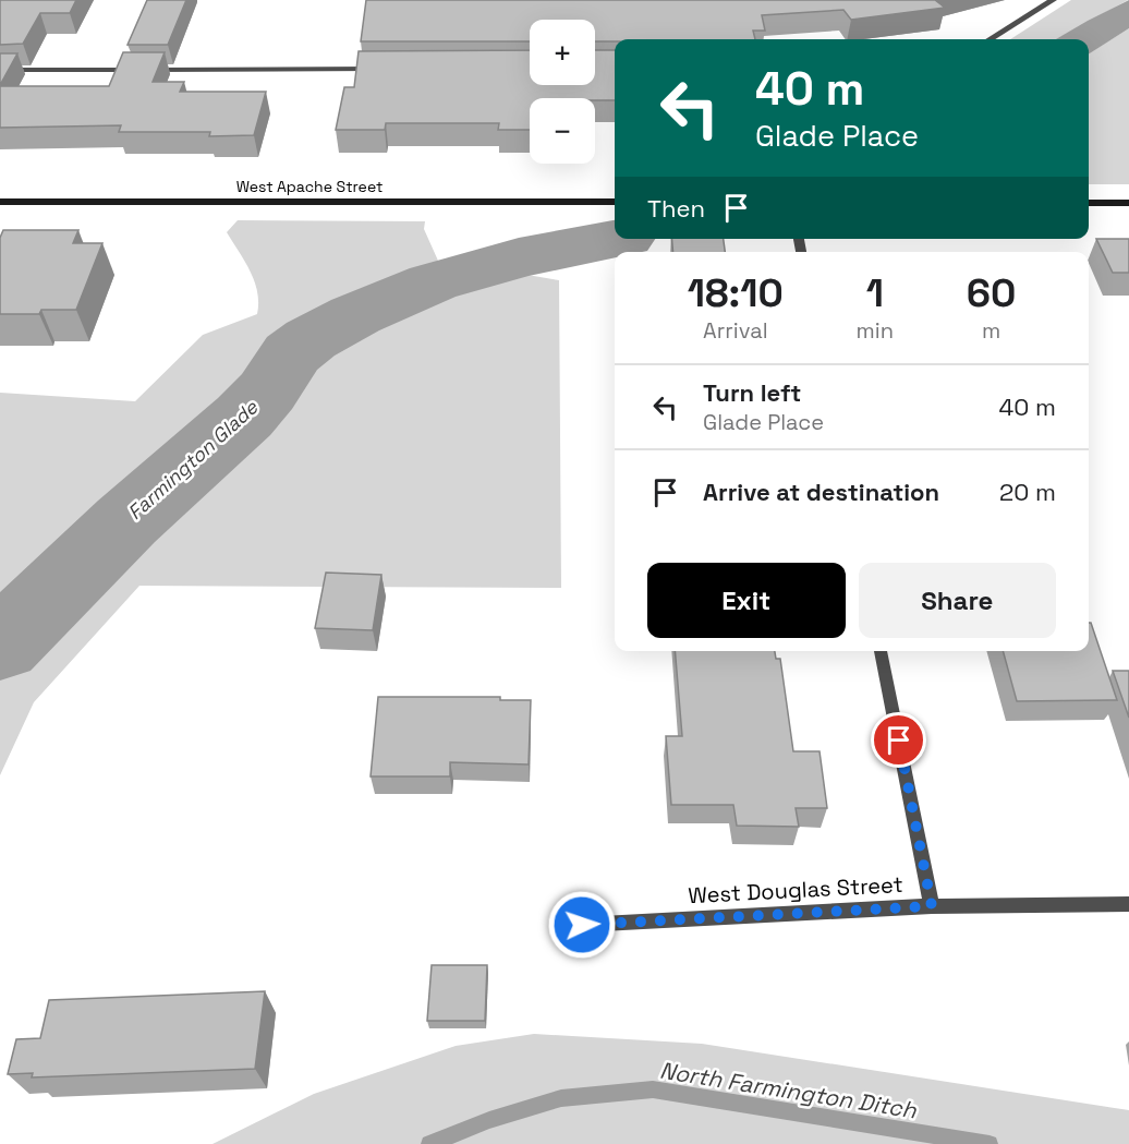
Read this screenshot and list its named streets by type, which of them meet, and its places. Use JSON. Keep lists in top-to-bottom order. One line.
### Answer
{"streets":{"main road":["West Apache Street"],"street":["West Douglas Street"]},"water":["Farmington Glade","North Farmington Ditch"],"page":{"map_buttons":["+","−"],"turn":["40 m","Glade Place"],"then":"Then","eta":["18:10","Arrival","1","min","60","m"],"list":[{"name":"Turn left","note":"Glade Place","value":"40 m"},{"name":"Arrive at destination","value":"20 m"}],"buttons":["Exit","Share"]}}
